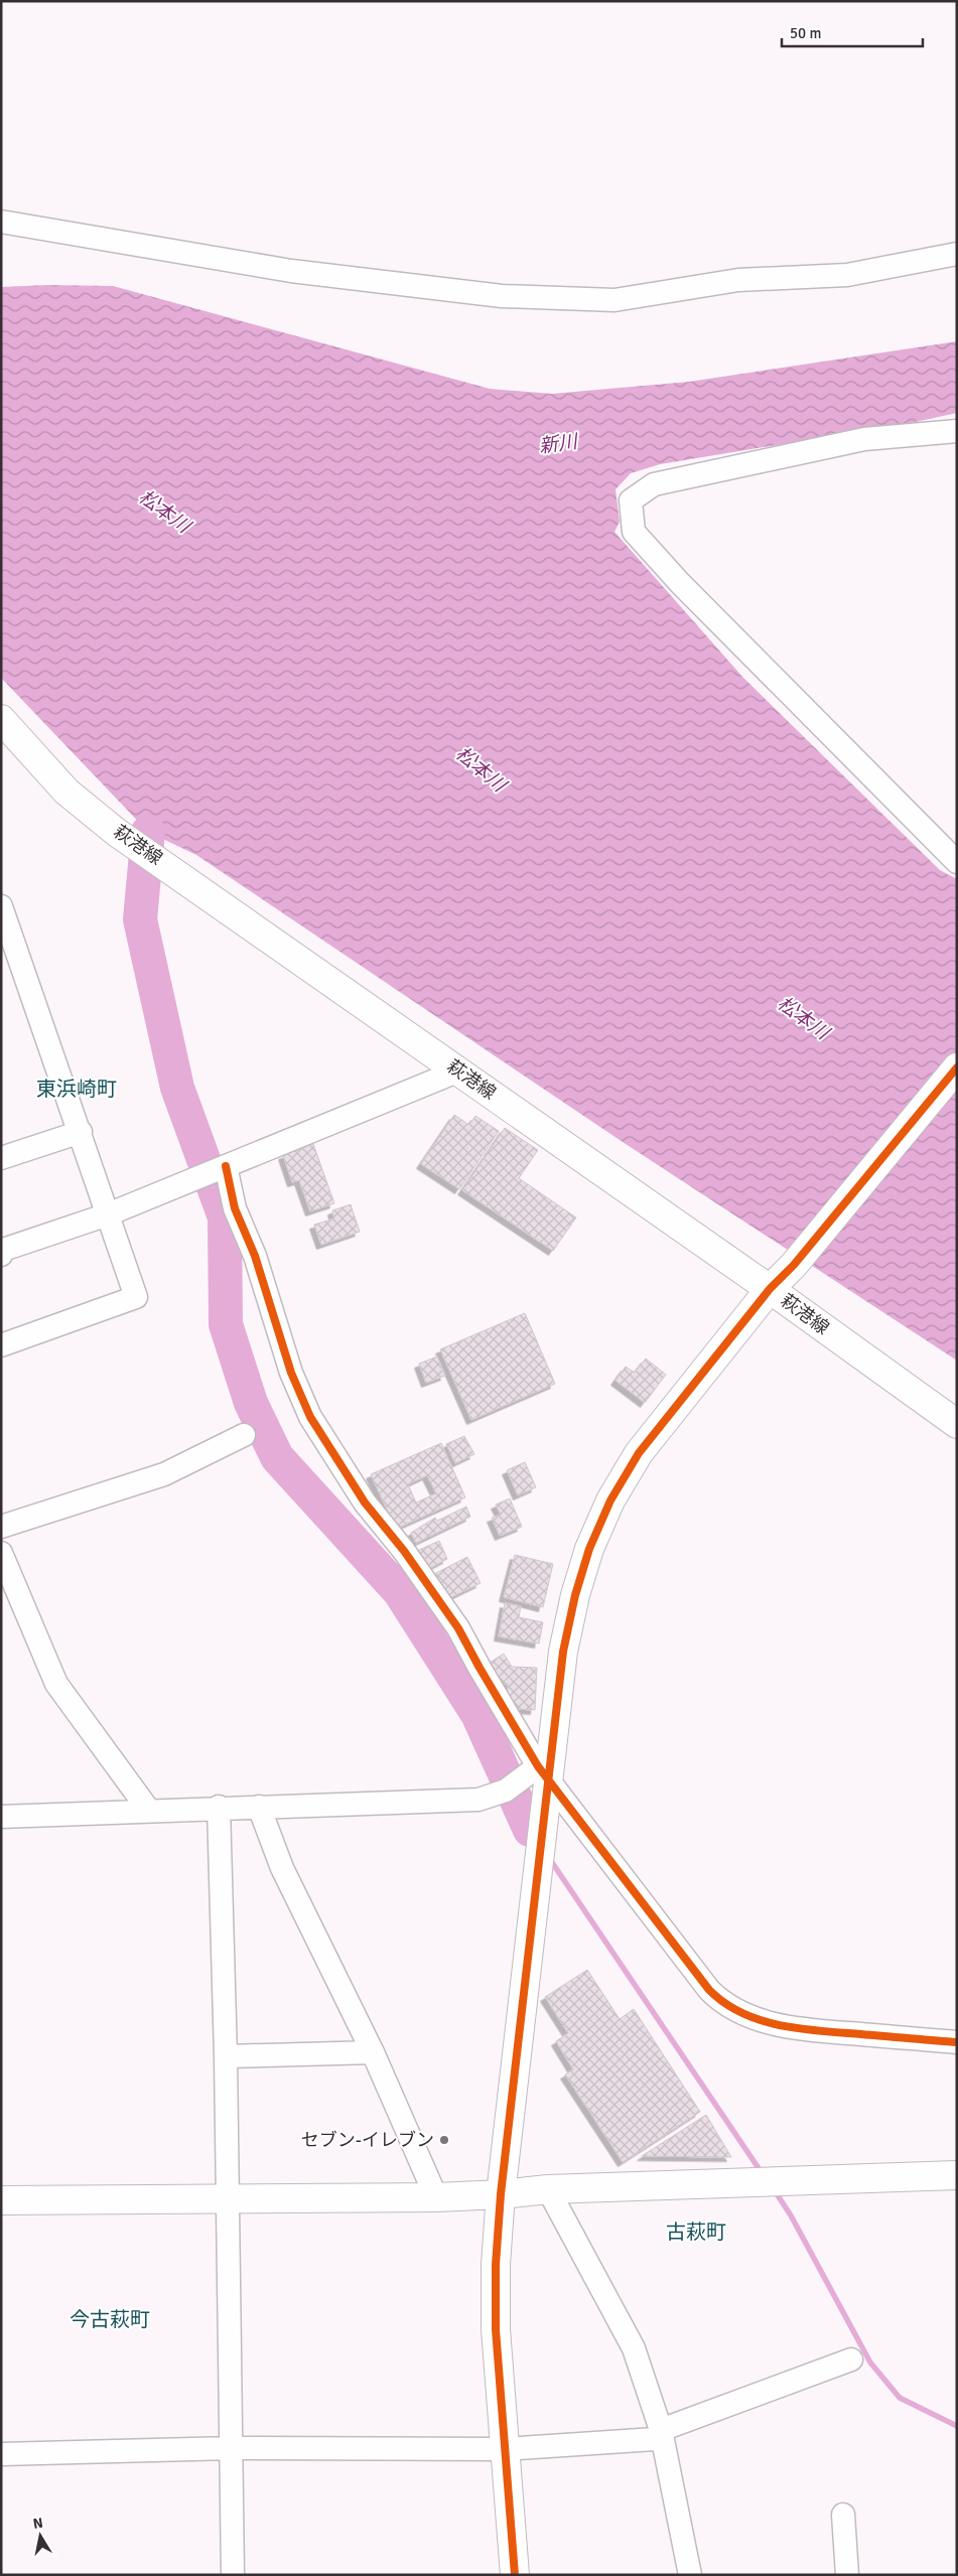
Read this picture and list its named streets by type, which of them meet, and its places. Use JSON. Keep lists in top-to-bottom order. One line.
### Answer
{"streets":{"street":["萩港線"]},"districts":["東浜崎町","古萩町","今古萩町"],"water":["新川","松本川"],"places":["セブン-イレブン"],"scale_bar":"50 m","north":"top"}
